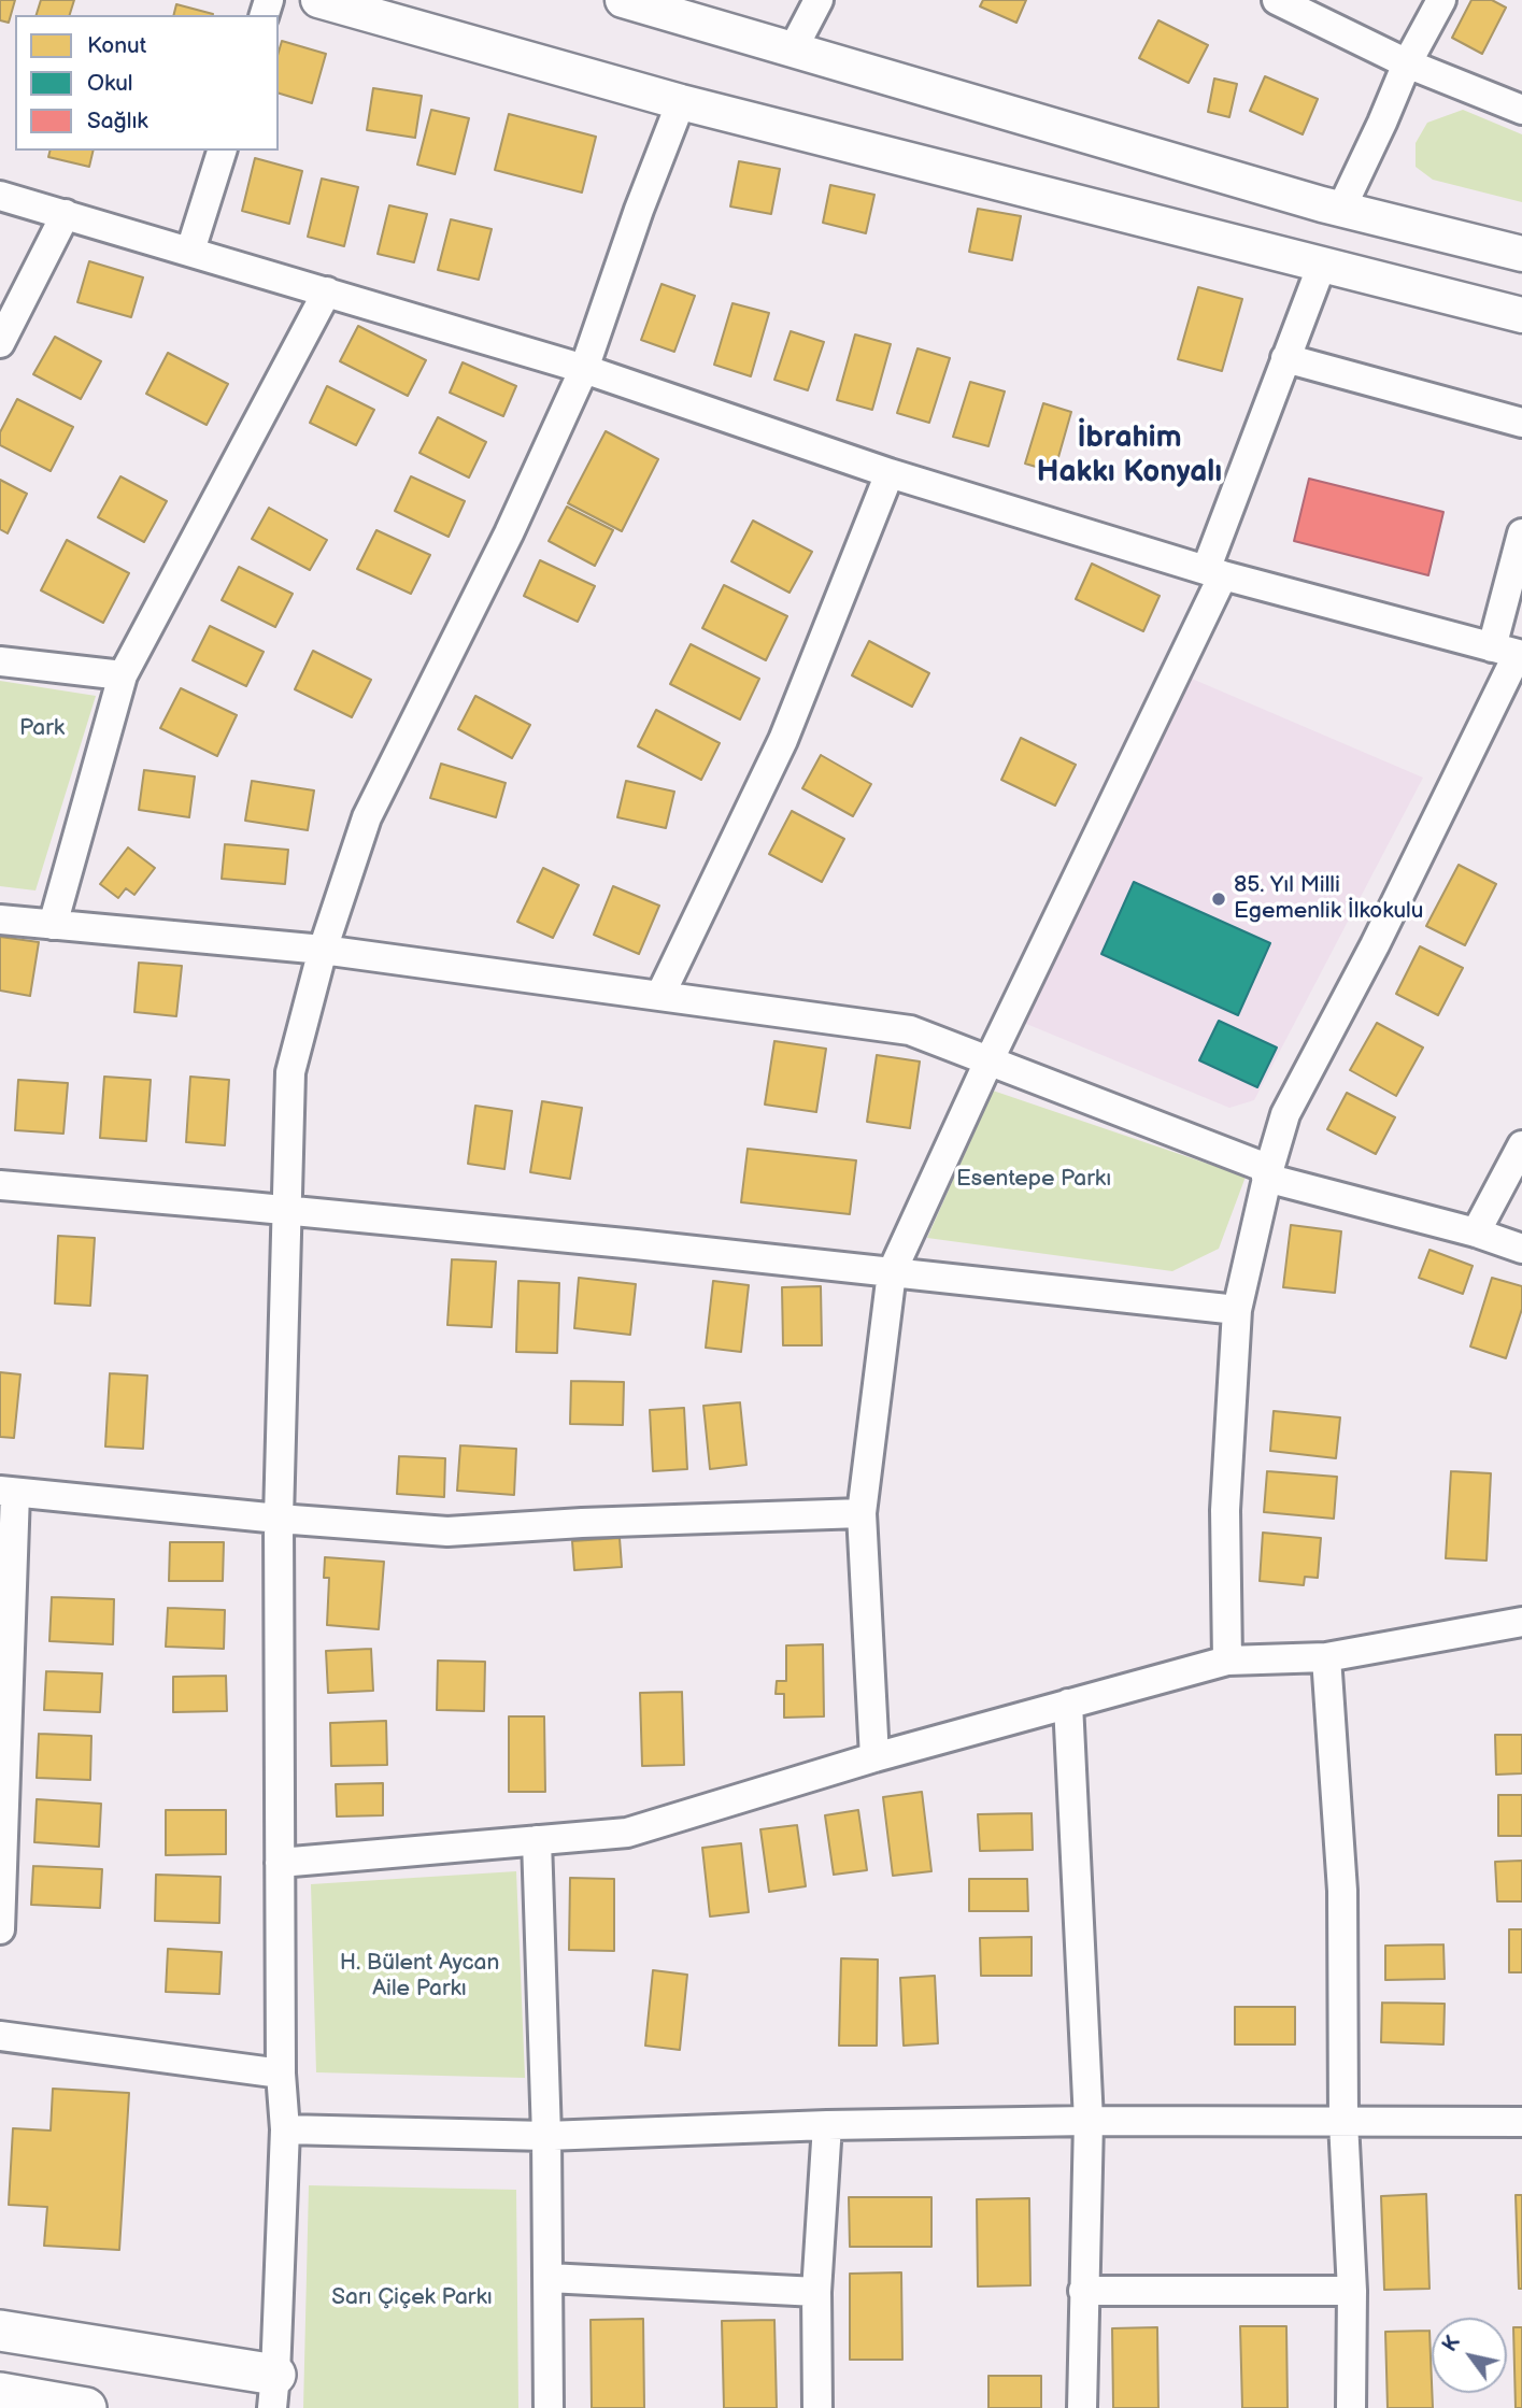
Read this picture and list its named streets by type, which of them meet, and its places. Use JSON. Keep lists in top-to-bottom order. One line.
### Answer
{"districts":["İbrahim Hakkı Konyalı"],"parks":["Park","Esentepe Parkı","H. Bülent Aycan Aile Parkı","Sarı Çiçek Parkı"],"places":["85. Yıl Milli Egemenlik İlkokulu"],"legend":["Konut","Okul","Sağlık"],"north":"top left"}
